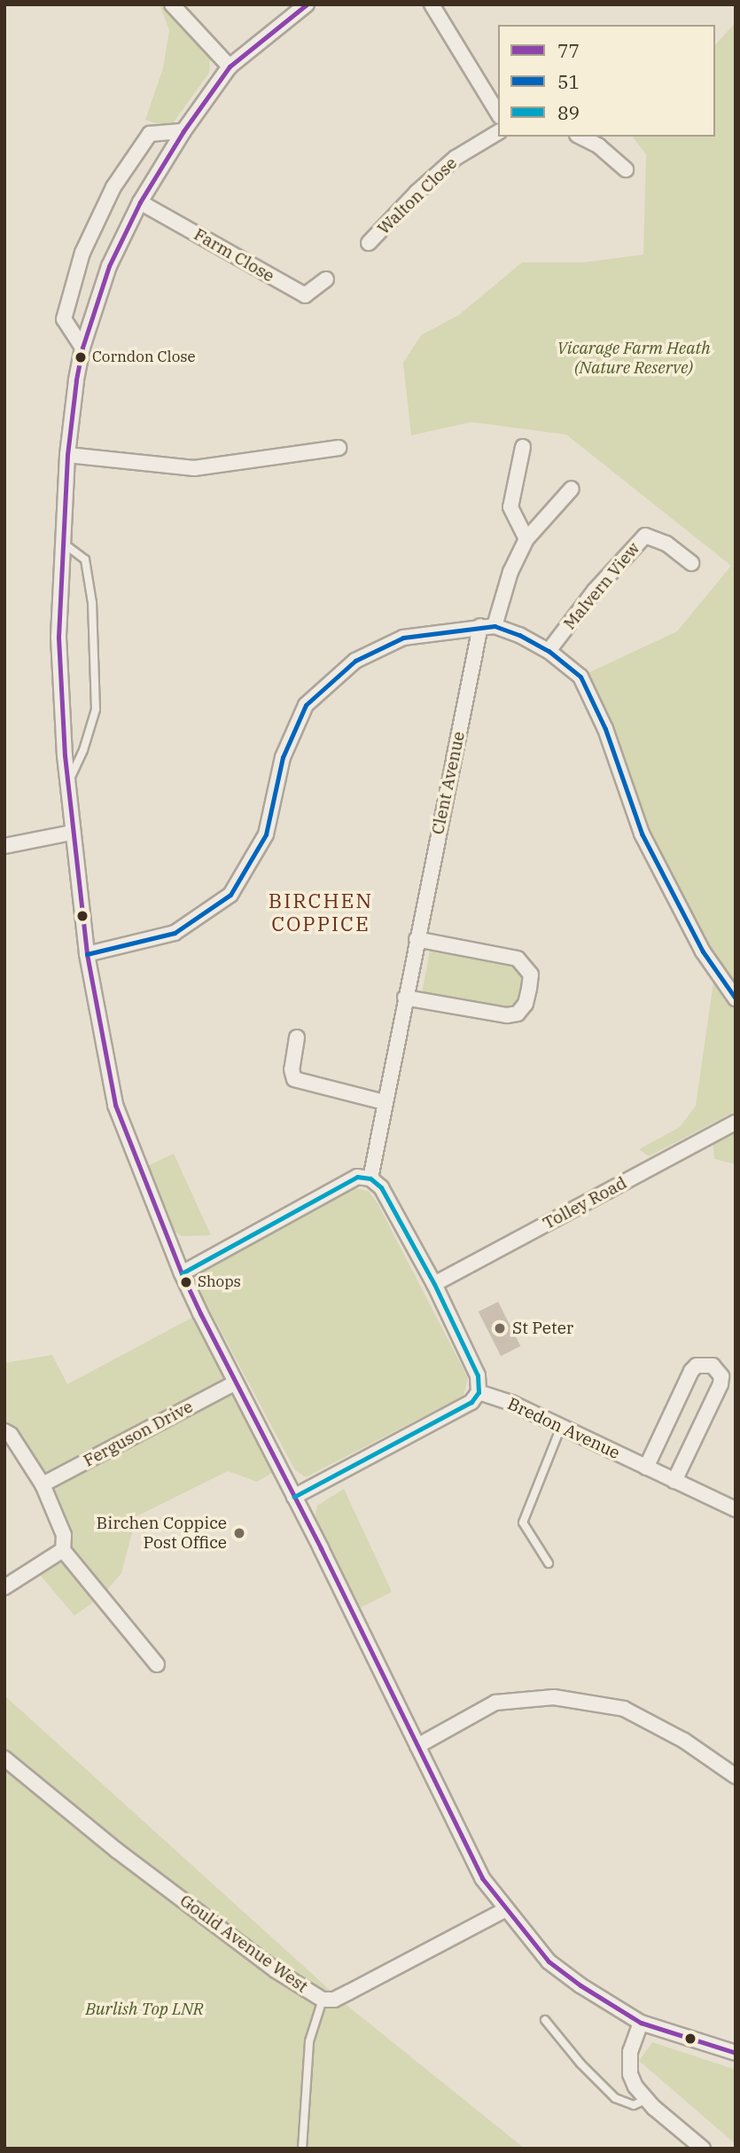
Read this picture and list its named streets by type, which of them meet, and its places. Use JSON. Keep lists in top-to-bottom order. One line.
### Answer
{"streets":{"street":["Walton Close","Farm Close","Malvern View","Clent Avenue","Tolley Road","Bredon Avenue","Ferguson Drive","Gould Avenue West"]},"districts":["BIRCHEN COPPICE"],"parks":["Vicarage Farm Heath (Nature Reserve)","Burlish Top LNR"],"places":["Corndon Close","Shops","St Peter","Birchen Coppice Post Office"],"lines":["transit line 77","transit line 51","transit line 89"],"legend":["77","51","89"]}
